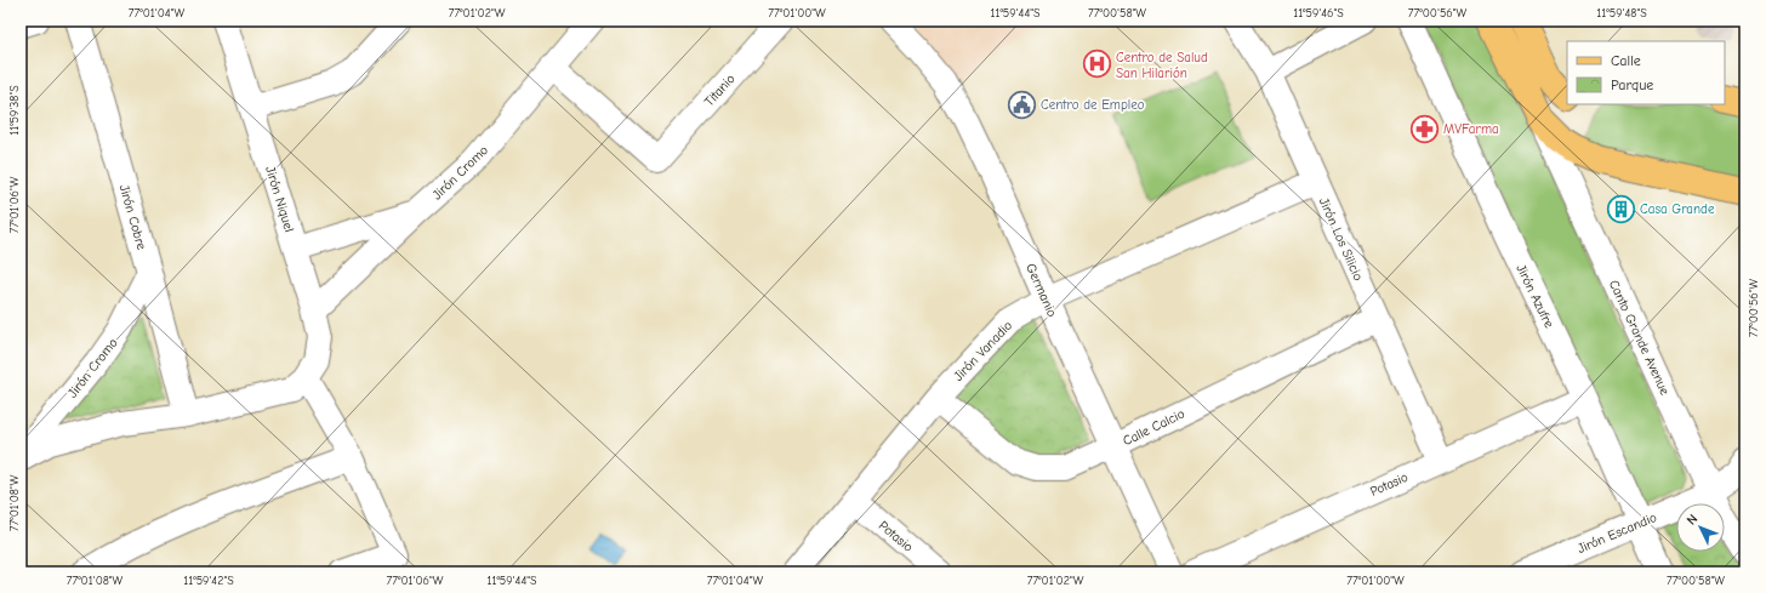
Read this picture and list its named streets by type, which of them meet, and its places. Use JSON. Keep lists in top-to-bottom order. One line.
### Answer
{"streets":{"street":["Titanio","Jirón Cromo","Jirón Niquel","Jirón Cobre","Jirón Los Silicio","Germanio","Jirón Azufre","Canto Grande Avenue","Jirón Vanadio","Calle Calcio","Potasio","Jirón Escandio"]},"crossings":[["Titanio","Jirón Cromo"],["Jirón Cromo","Jirón Niquel"],["Jirón Cromo","Jirón Cobre"],["Jirón Los Silicio","Jirón Vanadio"],["Jirón Los Silicio","Calle Calcio"],["Jirón Los Silicio","Potasio"],["Germanio","Jirón Vanadio"],["Germanio","Calle Calcio"],["Jirón Azufre","Potasio"],["Jirón Azufre","Jirón Escandio"],["Canto Grande Avenue","Jirón Escandio"],["Jirón Vanadio","Calle Calcio"],["Jirón Vanadio","Potasio"]],"places":{"hospital":["Centro de Salud San Hilarión"],"public building":["Centro de Empleo"],"pharmacy":["MVFarma"],"building":["Casa Grande"]},"legend":["Calle","Parque"],"north":"top left","coordinates":["77°01'04\"W","77°01'02\"W","77°01'00\"W","11°59'44\"S","77°00'58\"W","11°59'46\"S","77°00'56\"W","11°59'48\"S","11°59'38\"S","77°01'06\"W","77°01'08\"W","11°59'42\"S"]}
